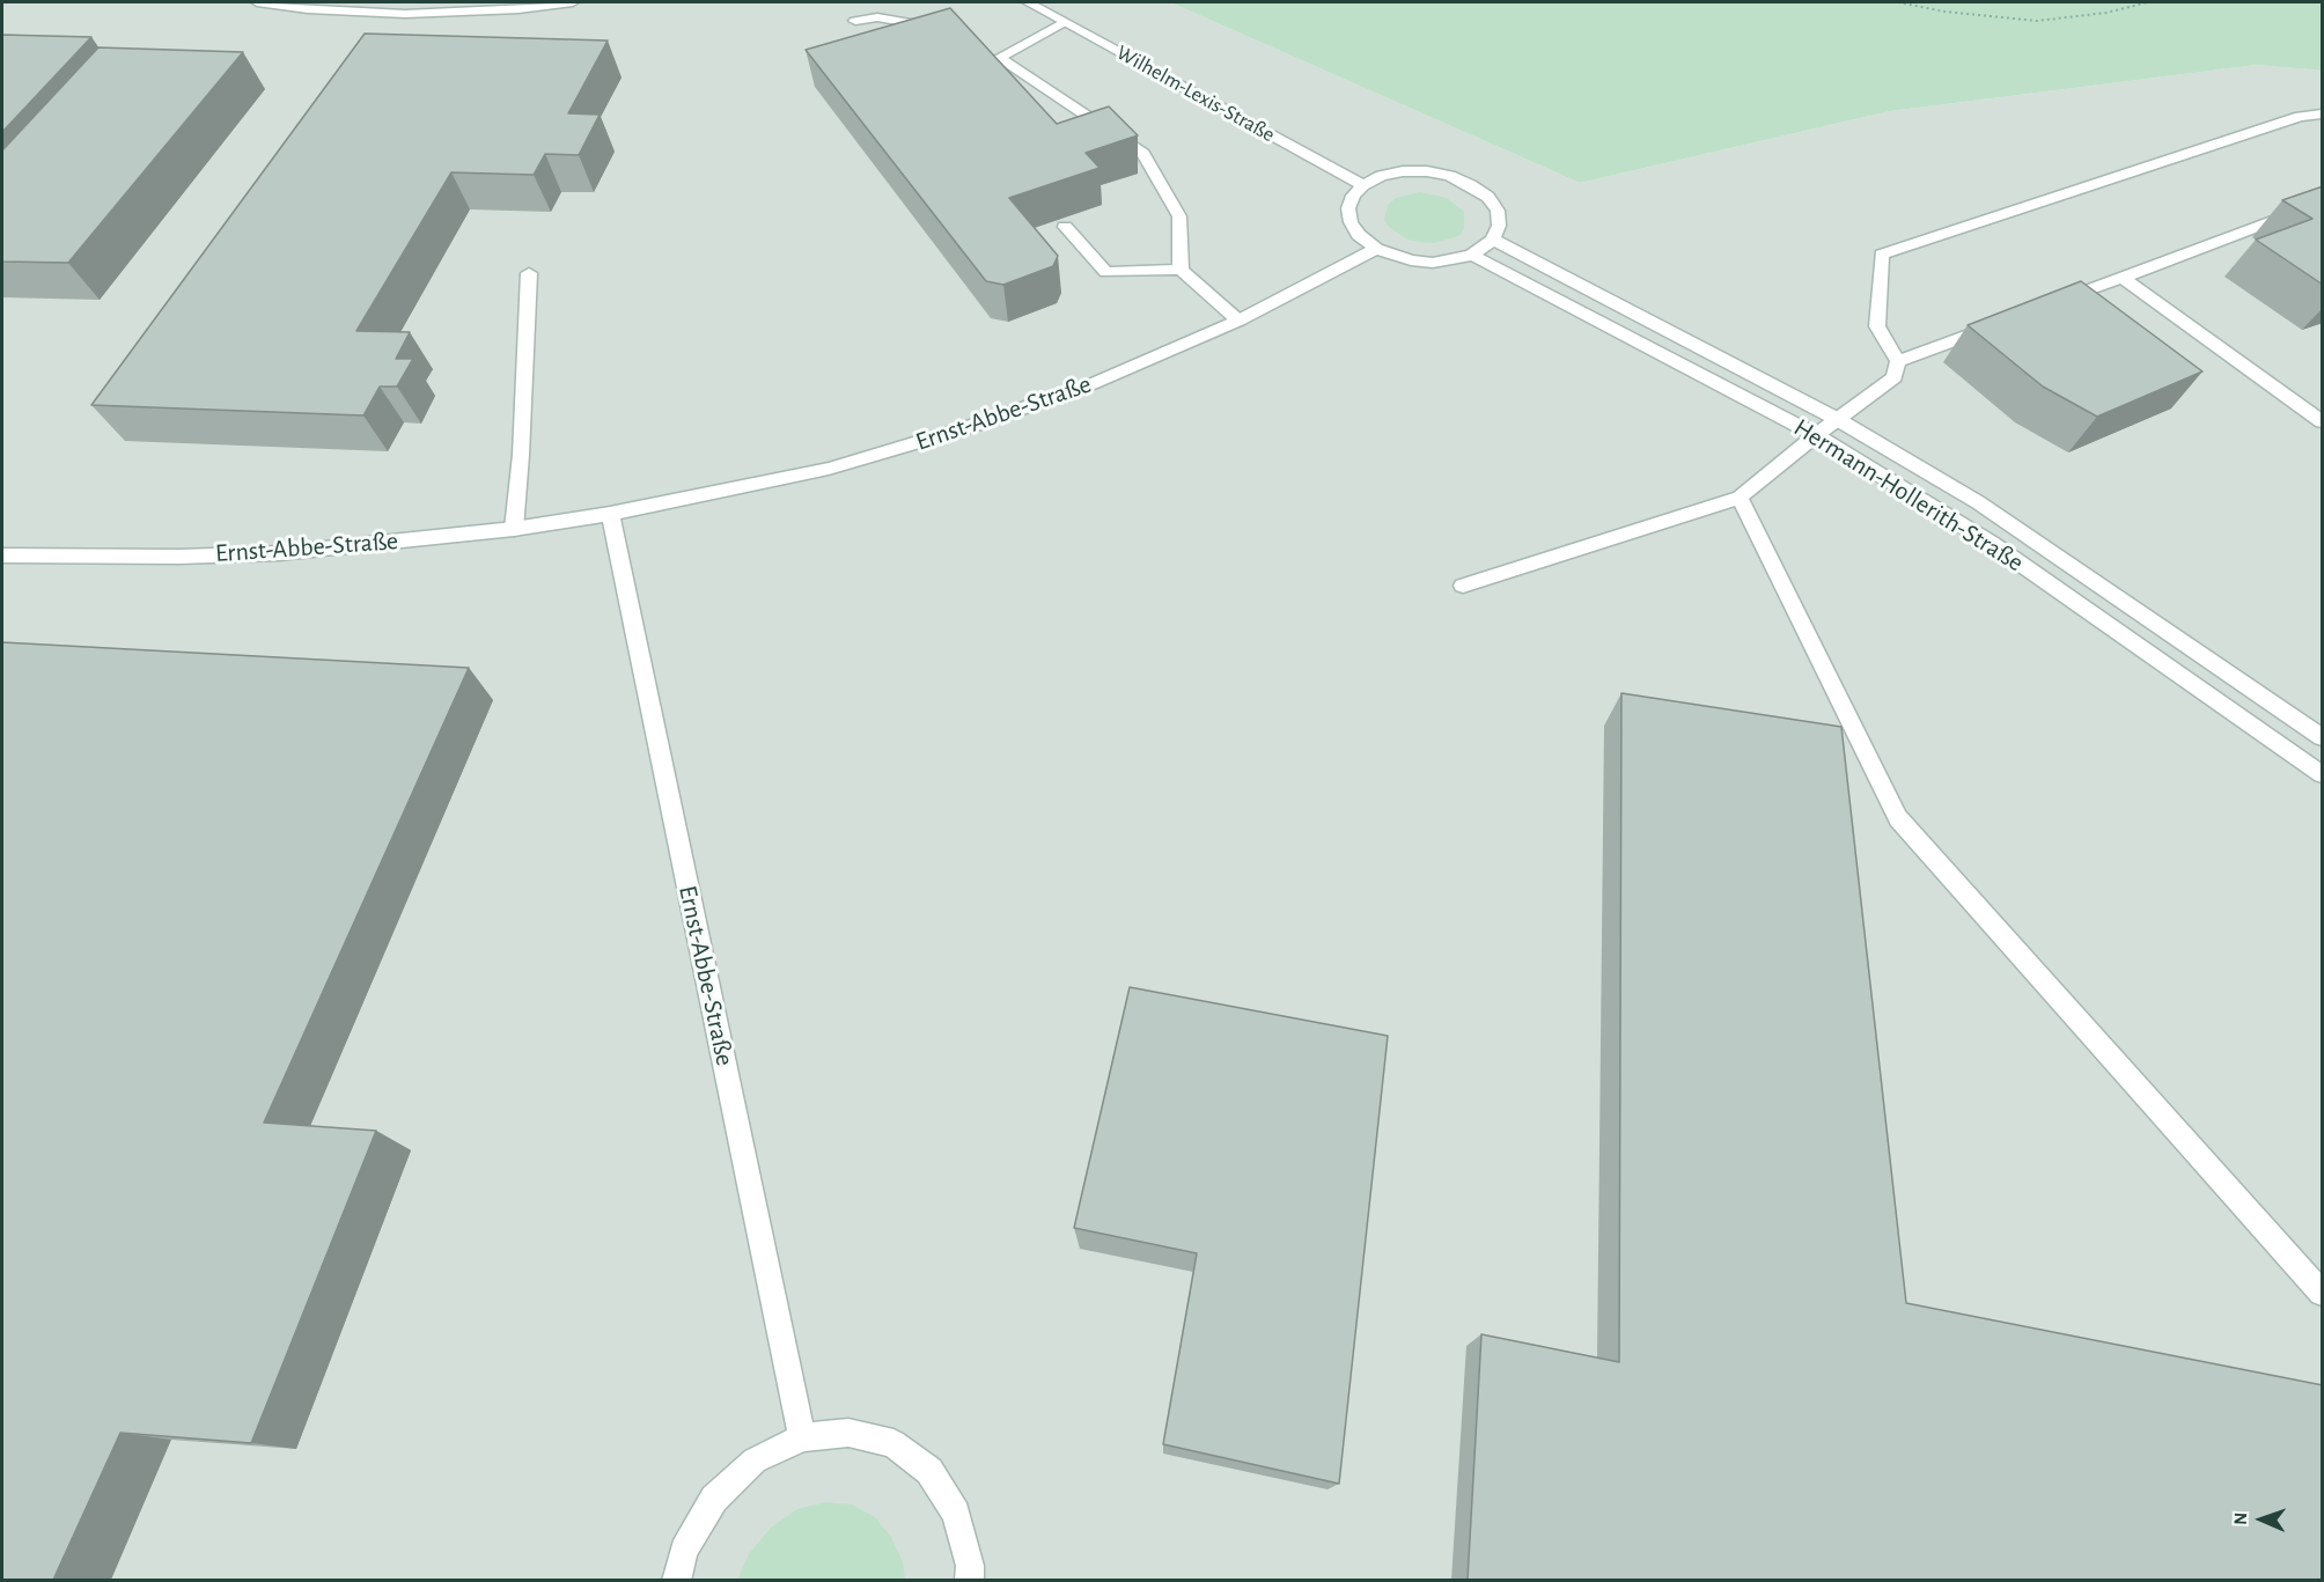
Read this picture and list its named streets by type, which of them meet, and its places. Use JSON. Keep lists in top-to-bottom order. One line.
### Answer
{"streets":{"street":["Wilhelm-Lexis-Straße","Ernst-Abbe-Straße","Hermann-Hollerith-Straße"]},"crossings":[["Wilhelm-Lexis-Straße","Ernst-Abbe-Straße"],["Wilhelm-Lexis-Straße","Hermann-Hollerith-Straße"],["Ernst-Abbe-Straße","Hermann-Hollerith-Straße"]],"north":"left"}
